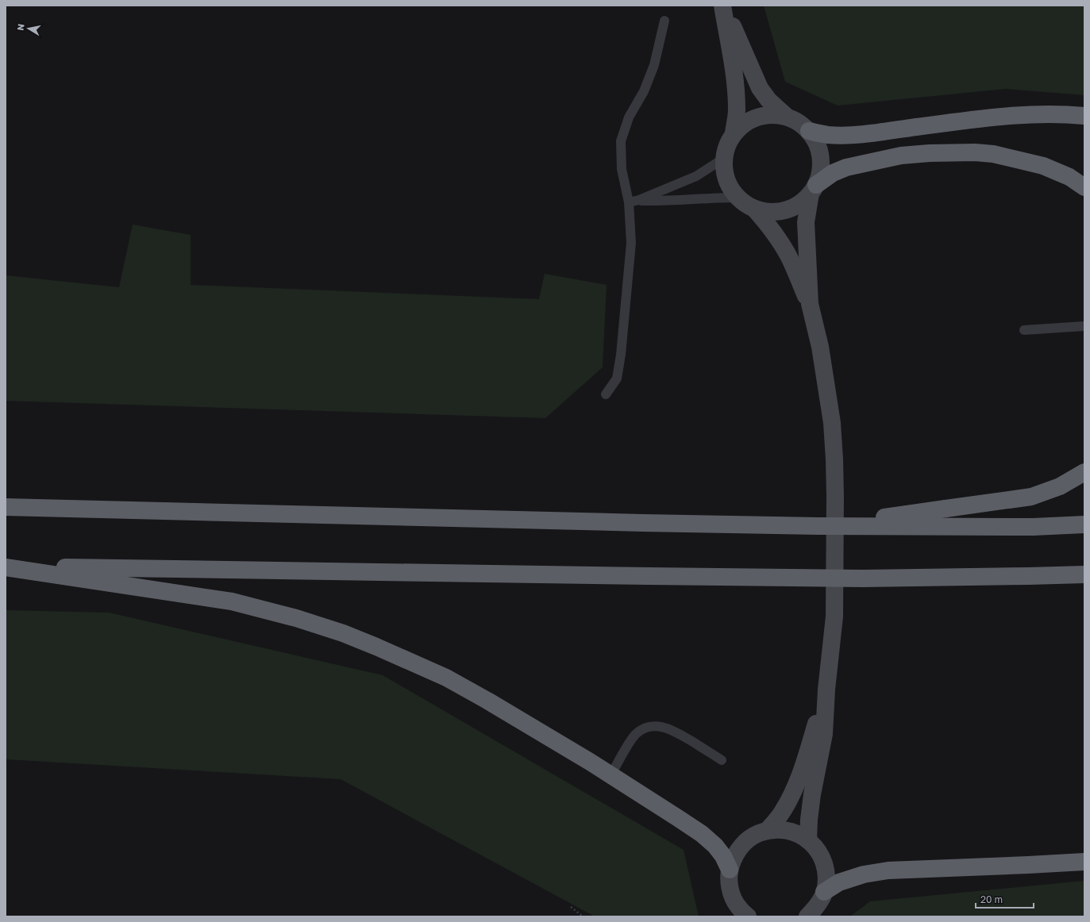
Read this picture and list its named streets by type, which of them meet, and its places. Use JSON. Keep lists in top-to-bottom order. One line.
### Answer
{"scale_bar":"20 m","north":"left"}
